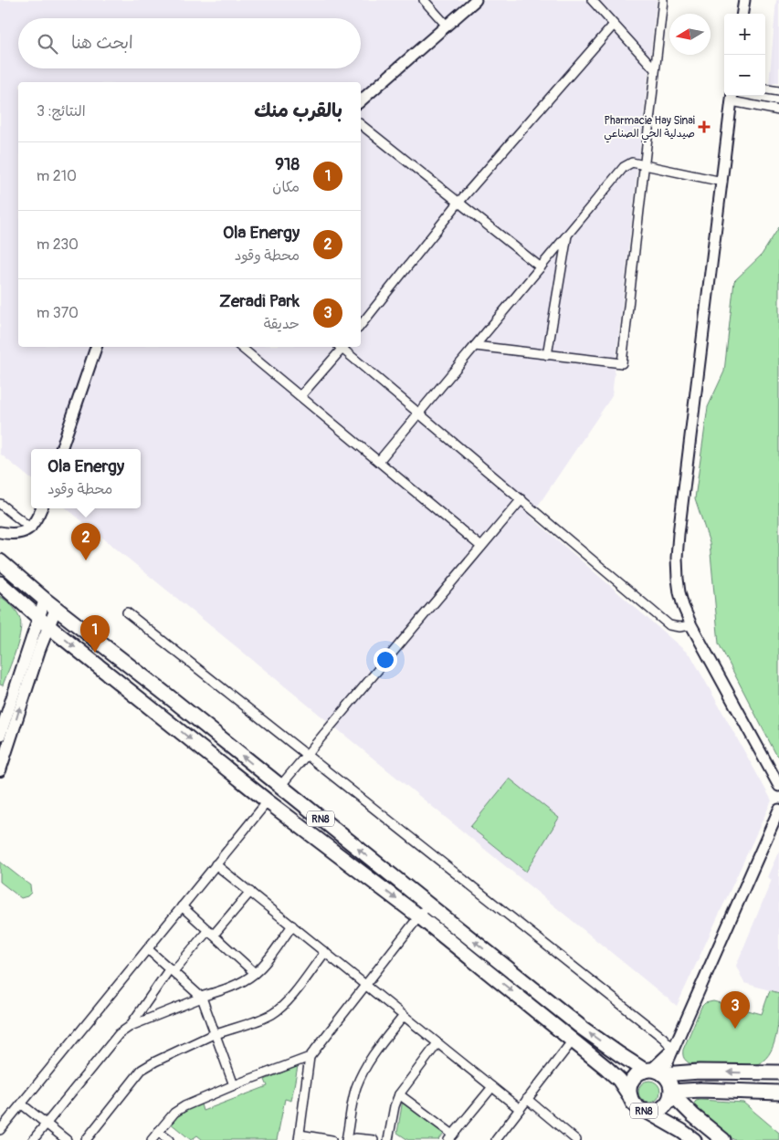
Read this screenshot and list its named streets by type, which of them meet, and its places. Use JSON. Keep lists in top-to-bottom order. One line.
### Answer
{"streets":{"main road":["RN8"]},"places":{"health":["Pharmacie Hay Sinai صيدلية الحي الصناعي"]},"north":"left","page":{"map_buttons":["+","−"],"search":"ابحث هنا","heading":["بالقرب منك","النتائج: 3"],"list":[{"mark":"1","name":"918","note":"مكان","value":"210 m"},{"mark":"2","name":"Ola Energy","note":"محطة وقود","value":"230 m"},{"mark":"3","name":"Zeradi Park","note":"حديقة","value":"370 m"}],"popup":["Ola Energy","محطة وقود"],"pins":["2","1","3"]}}
